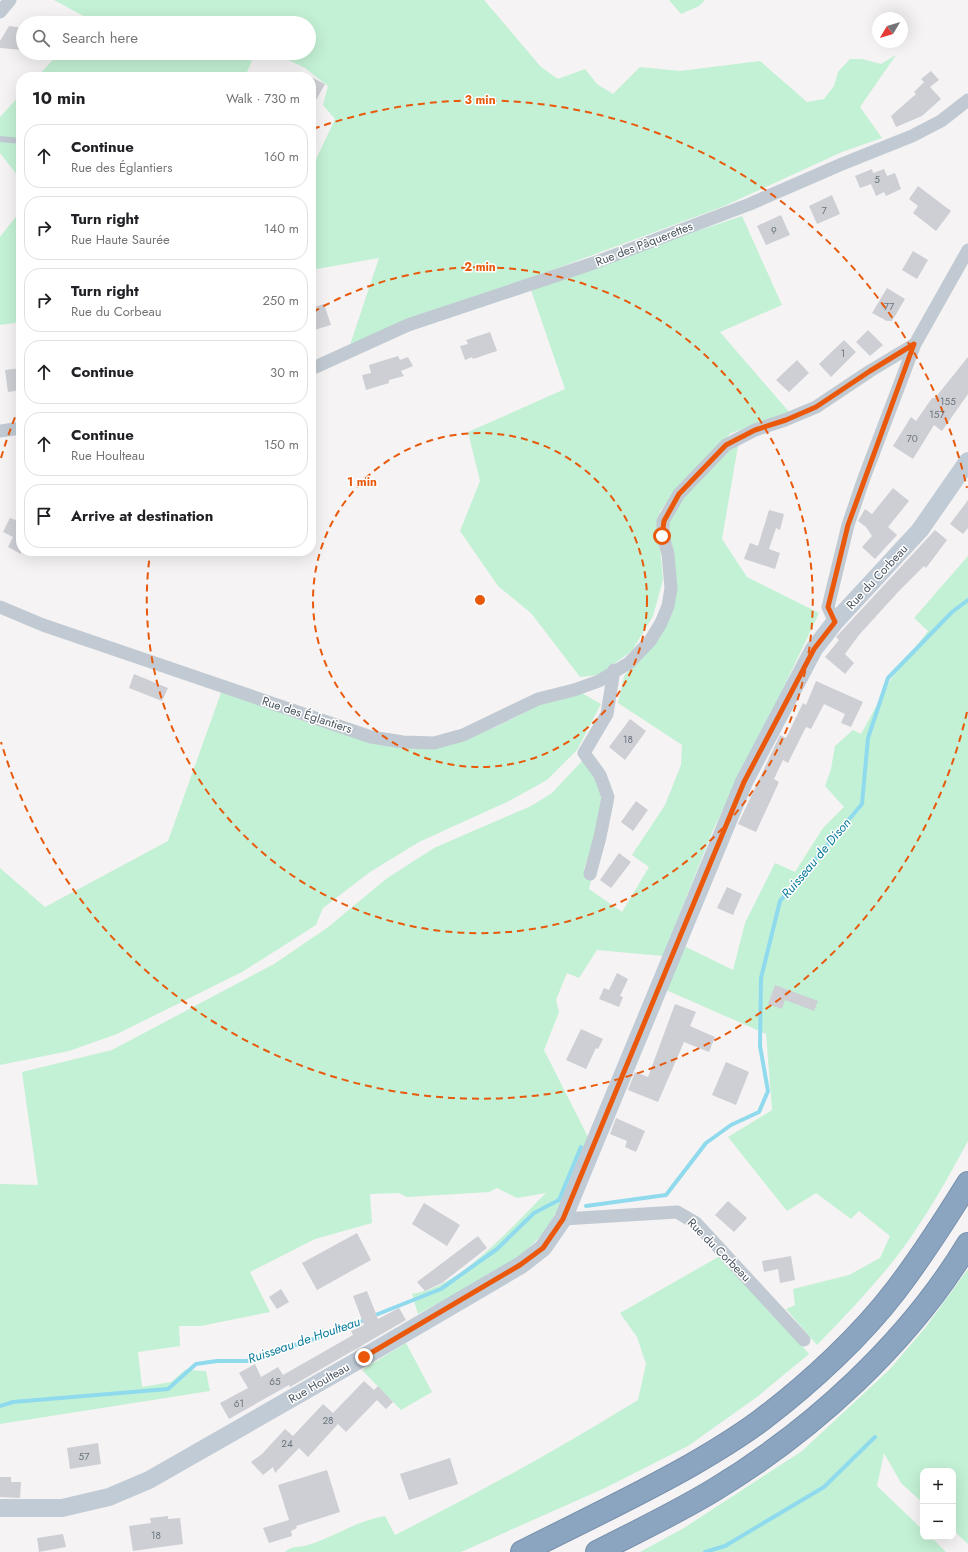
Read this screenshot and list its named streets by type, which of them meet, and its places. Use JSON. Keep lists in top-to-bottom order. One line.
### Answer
{"streets":{"street":["Rue des Pâquerettes","Rue du Corbeau","Rue des Églantiers","Rue Houlteau"]},"crossings":[["Rue du Corbeau","Rue Houlteau"]],"water":["Ruisseau de Dison","Ruisseau de Houlteau"],"house_numbers":["5","7","9","77","1","155","157","70","18","65","61","28","24","57","18"],"north":"bottom left","page":{"search":"Search here","heading":["10 min","Walk · 730 m"],"list":[["Continue","Rue des Églantiers","160 m"],["Turn right","Rue Haute Saurée","140 m"],["Turn right","Rue du Corbeau","250 m"],["Continue","30 m"],["Continue","Rue Houlteau","150 m"],"Arrive at destination"],"map_buttons":["+","−"]},"rings":["3 min","2 min","1 min"]}
